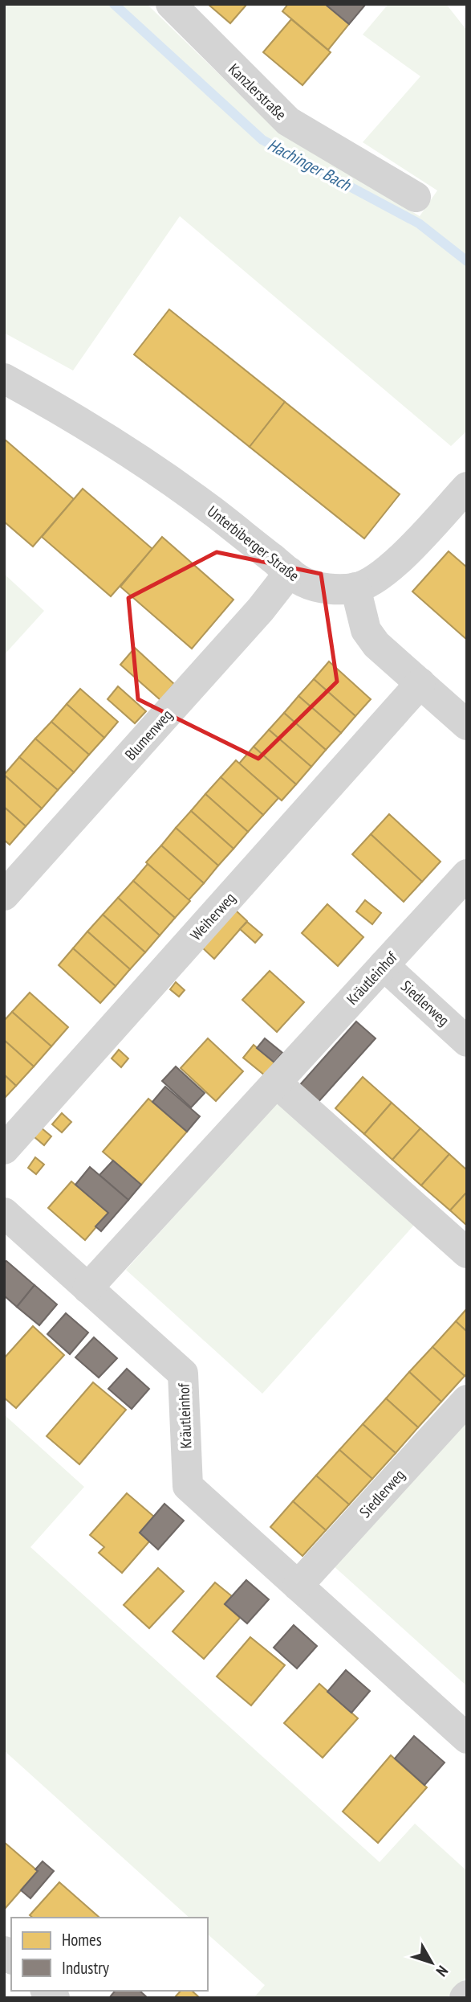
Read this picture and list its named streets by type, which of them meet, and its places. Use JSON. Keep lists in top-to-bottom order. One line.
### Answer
{"streets":{"street":["Kanzlerstraße","Unterbiberger Straße","Blumenweg","Weiherweg","Kräutleinhof","Siedlerweg"]},"crossings":[["Unterbiberger Straße","Blumenweg"],["Kräutleinhof","Siedlerweg"]],"water":["Hachinger Bach"],"legend":["Homes","Industry"],"north":"bottom right"}
